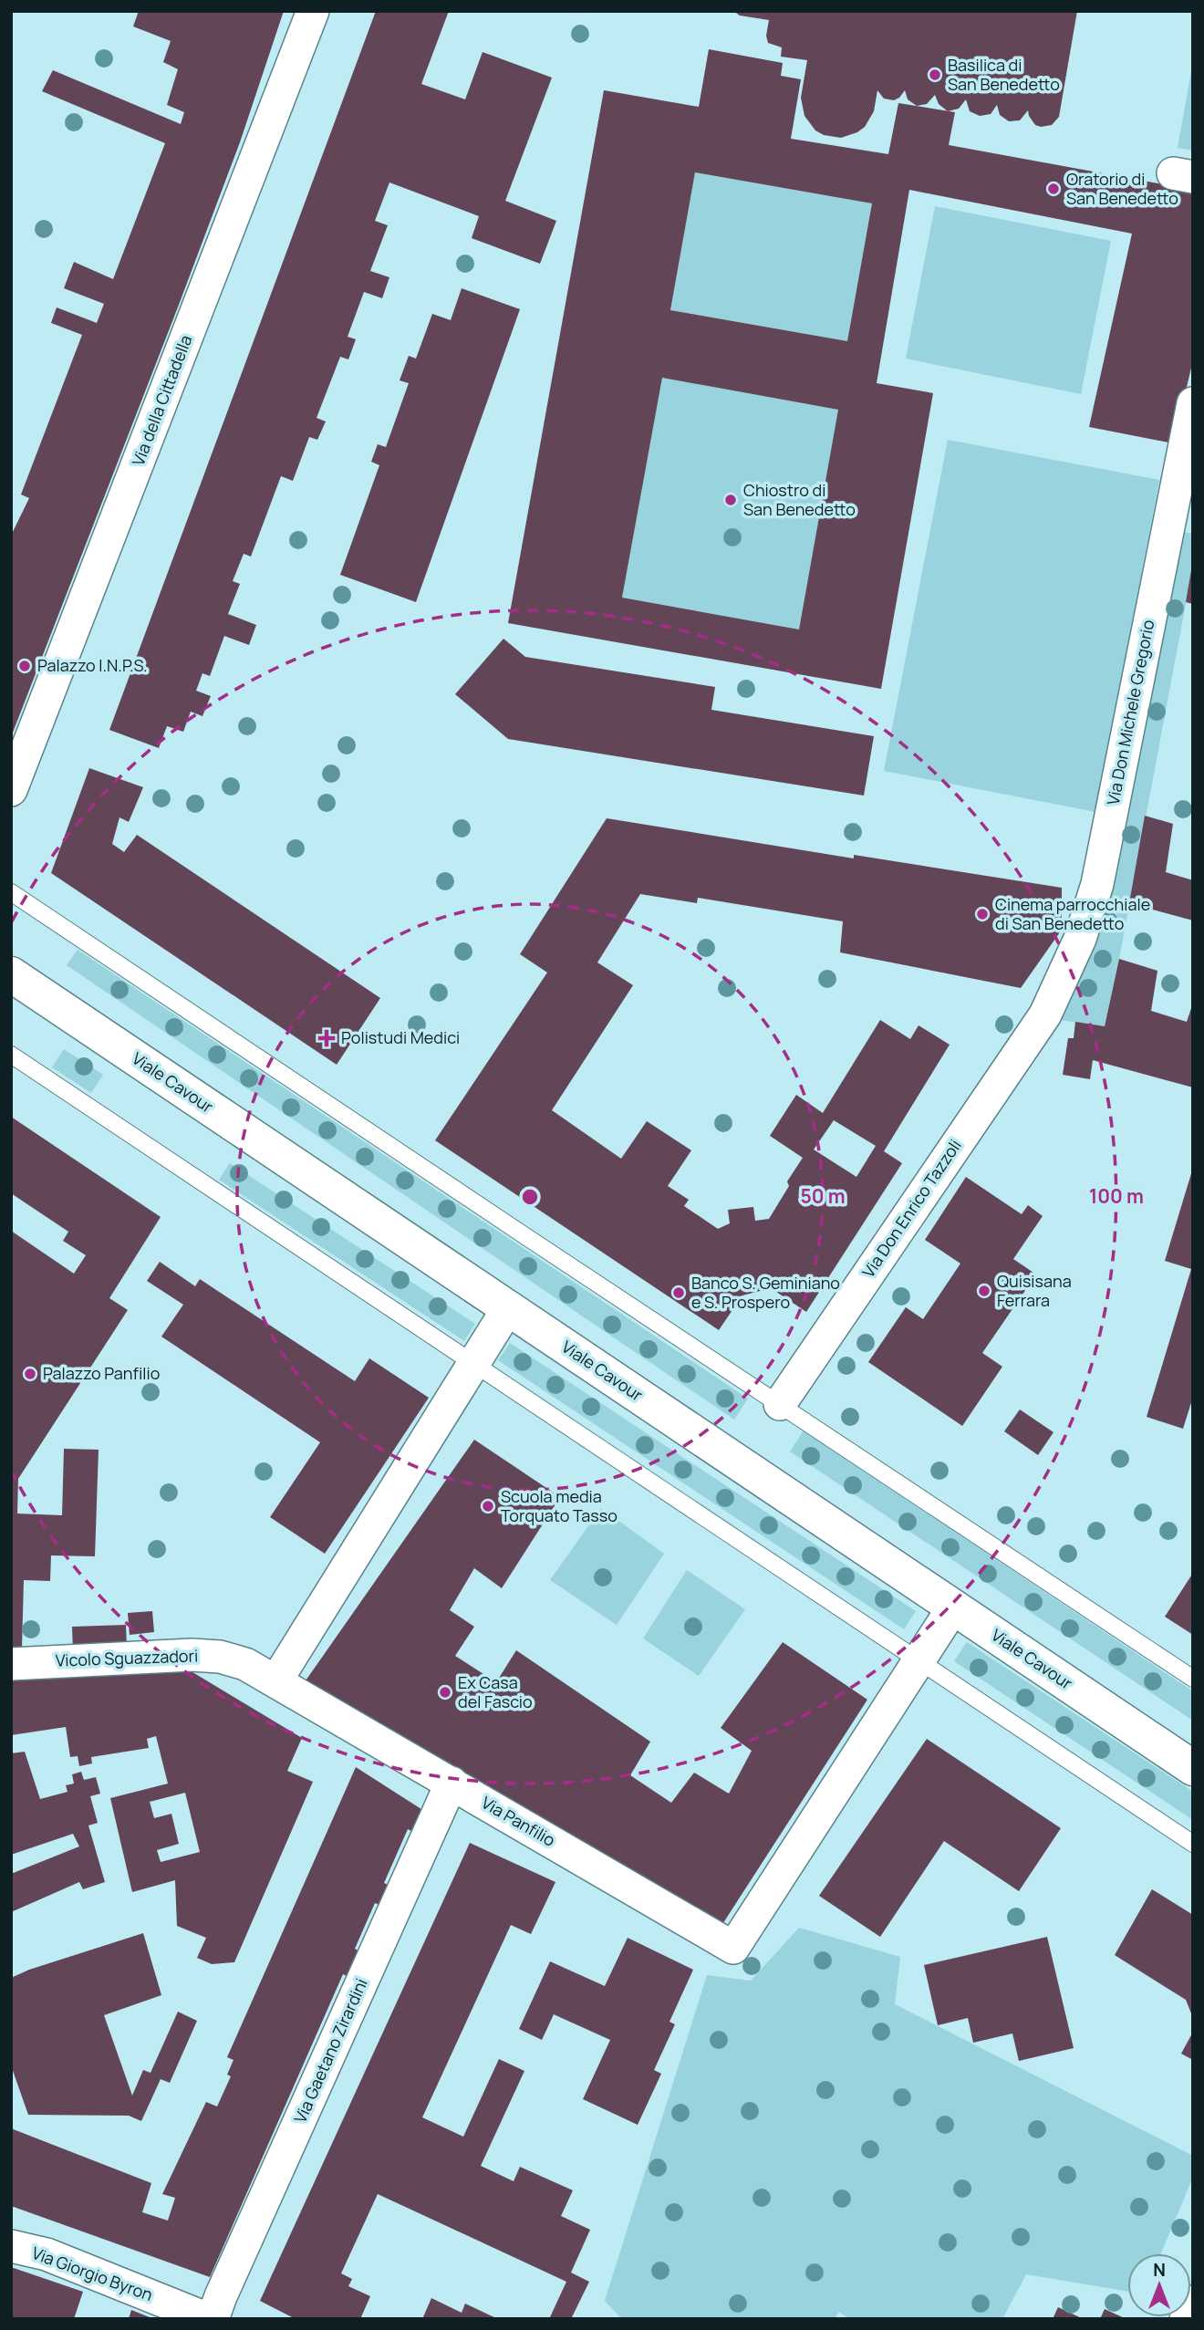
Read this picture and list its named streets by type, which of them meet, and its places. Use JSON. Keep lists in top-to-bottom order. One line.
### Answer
{"streets":{"street":["Via della Cittadella","Via Don Michele Gregorio","Viale Cavour","Via Don Enrico Tazzoli","Vicolo Sguazzadori","Via Panfilio","Via Gaetano Zirardini","Via Giorgio Byron"]},"crossings":[["Via Don Michele Gregorio","Via Don Enrico Tazzoli"],["Viale Cavour","Via Panfilio"],["Vicolo Sguazzadori","Via Panfilio"],["Via Panfilio","Via Gaetano Zirardini"]],"places":{"other":["Basilica di San Benedetto","Oratorio di San Benedetto","Chiostro di San Benedetto","Palazzo I.N.P.S.","Cinema parrocchiale di San Benedetto","Quisisana Ferrara","Banco S. Geminiano e S. Prospero","Palazzo Panfilio","Scuola media Torquato Tasso","Ex Casa del Fascio"],"health":["Polistudi Medici"]},"north":"top","rings":["50 m","100 m"]}
